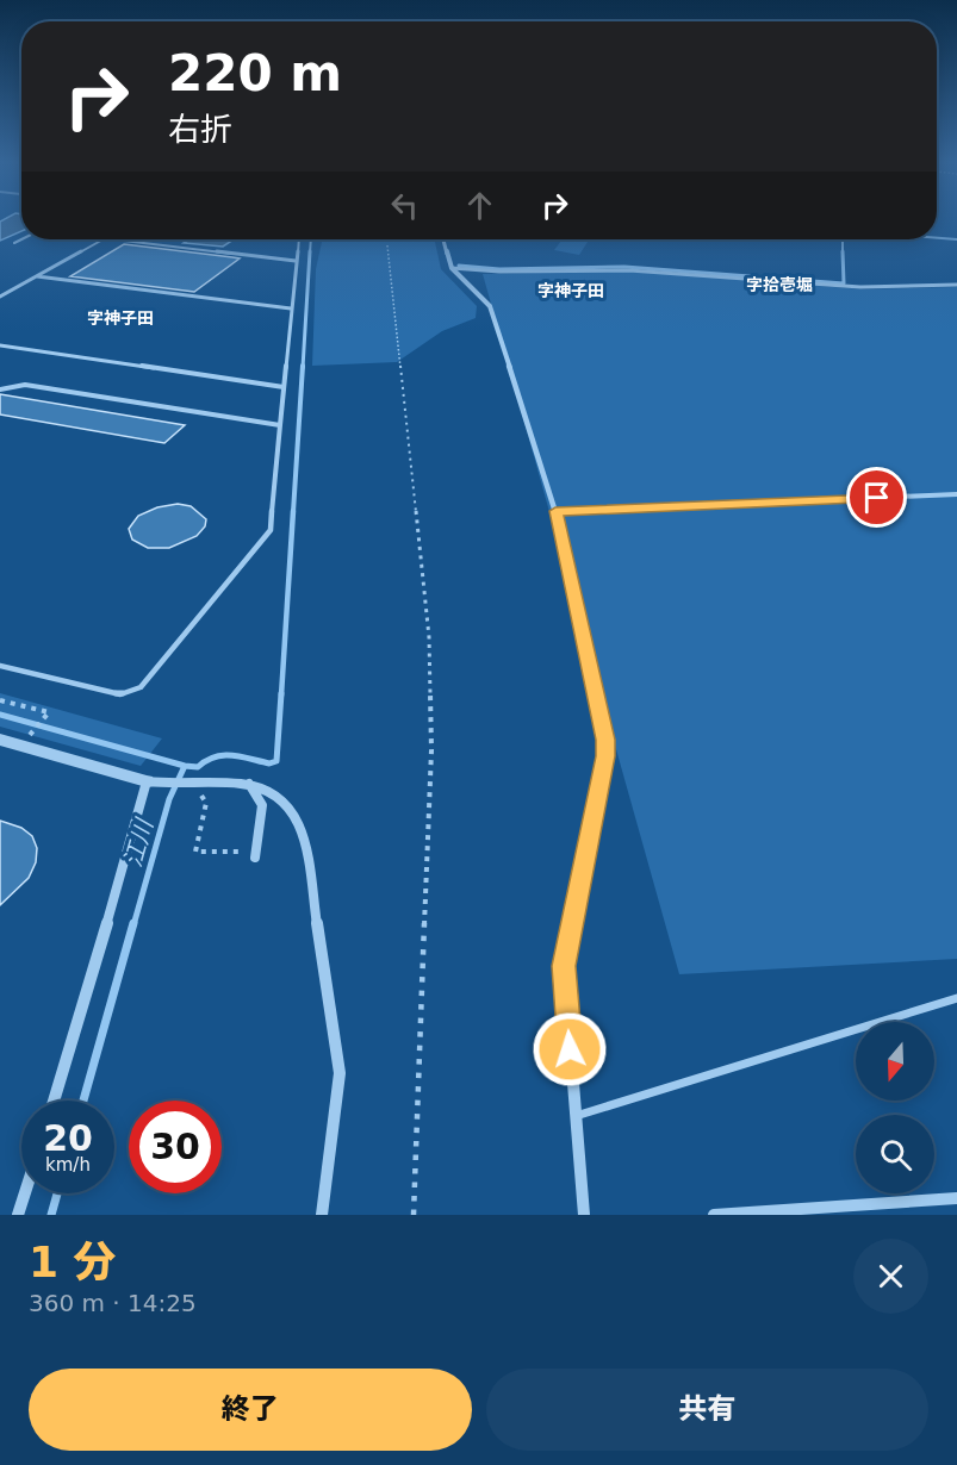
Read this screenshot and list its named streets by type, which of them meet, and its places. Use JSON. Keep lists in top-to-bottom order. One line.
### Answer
{"districts":["字拾壱堀","字神子田","字神子田"],"water":["江川"],"north":"bottom","page":{"turn":["220 m","右折"],"speed":"20 km/h","limit":"30","heading":["1 分","360 m · 14:25"],"buttons":["終了","共有"]}}
